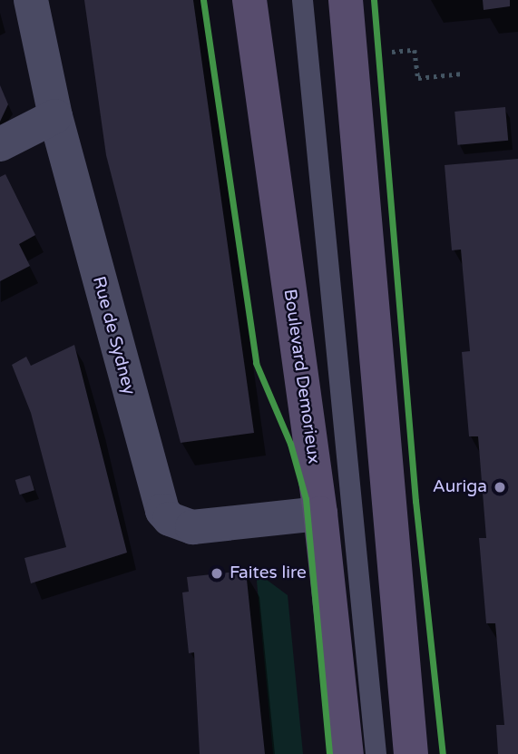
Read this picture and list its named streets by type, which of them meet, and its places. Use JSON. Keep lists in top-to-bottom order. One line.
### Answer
{"streets":{"main road":["Boulevard Demorieux"],"street":["Rue de Sydney"]},"crossings":[["Rue de Sydney","Boulevard Demorieux"]],"places":["Auriga","Faites lire"]}
